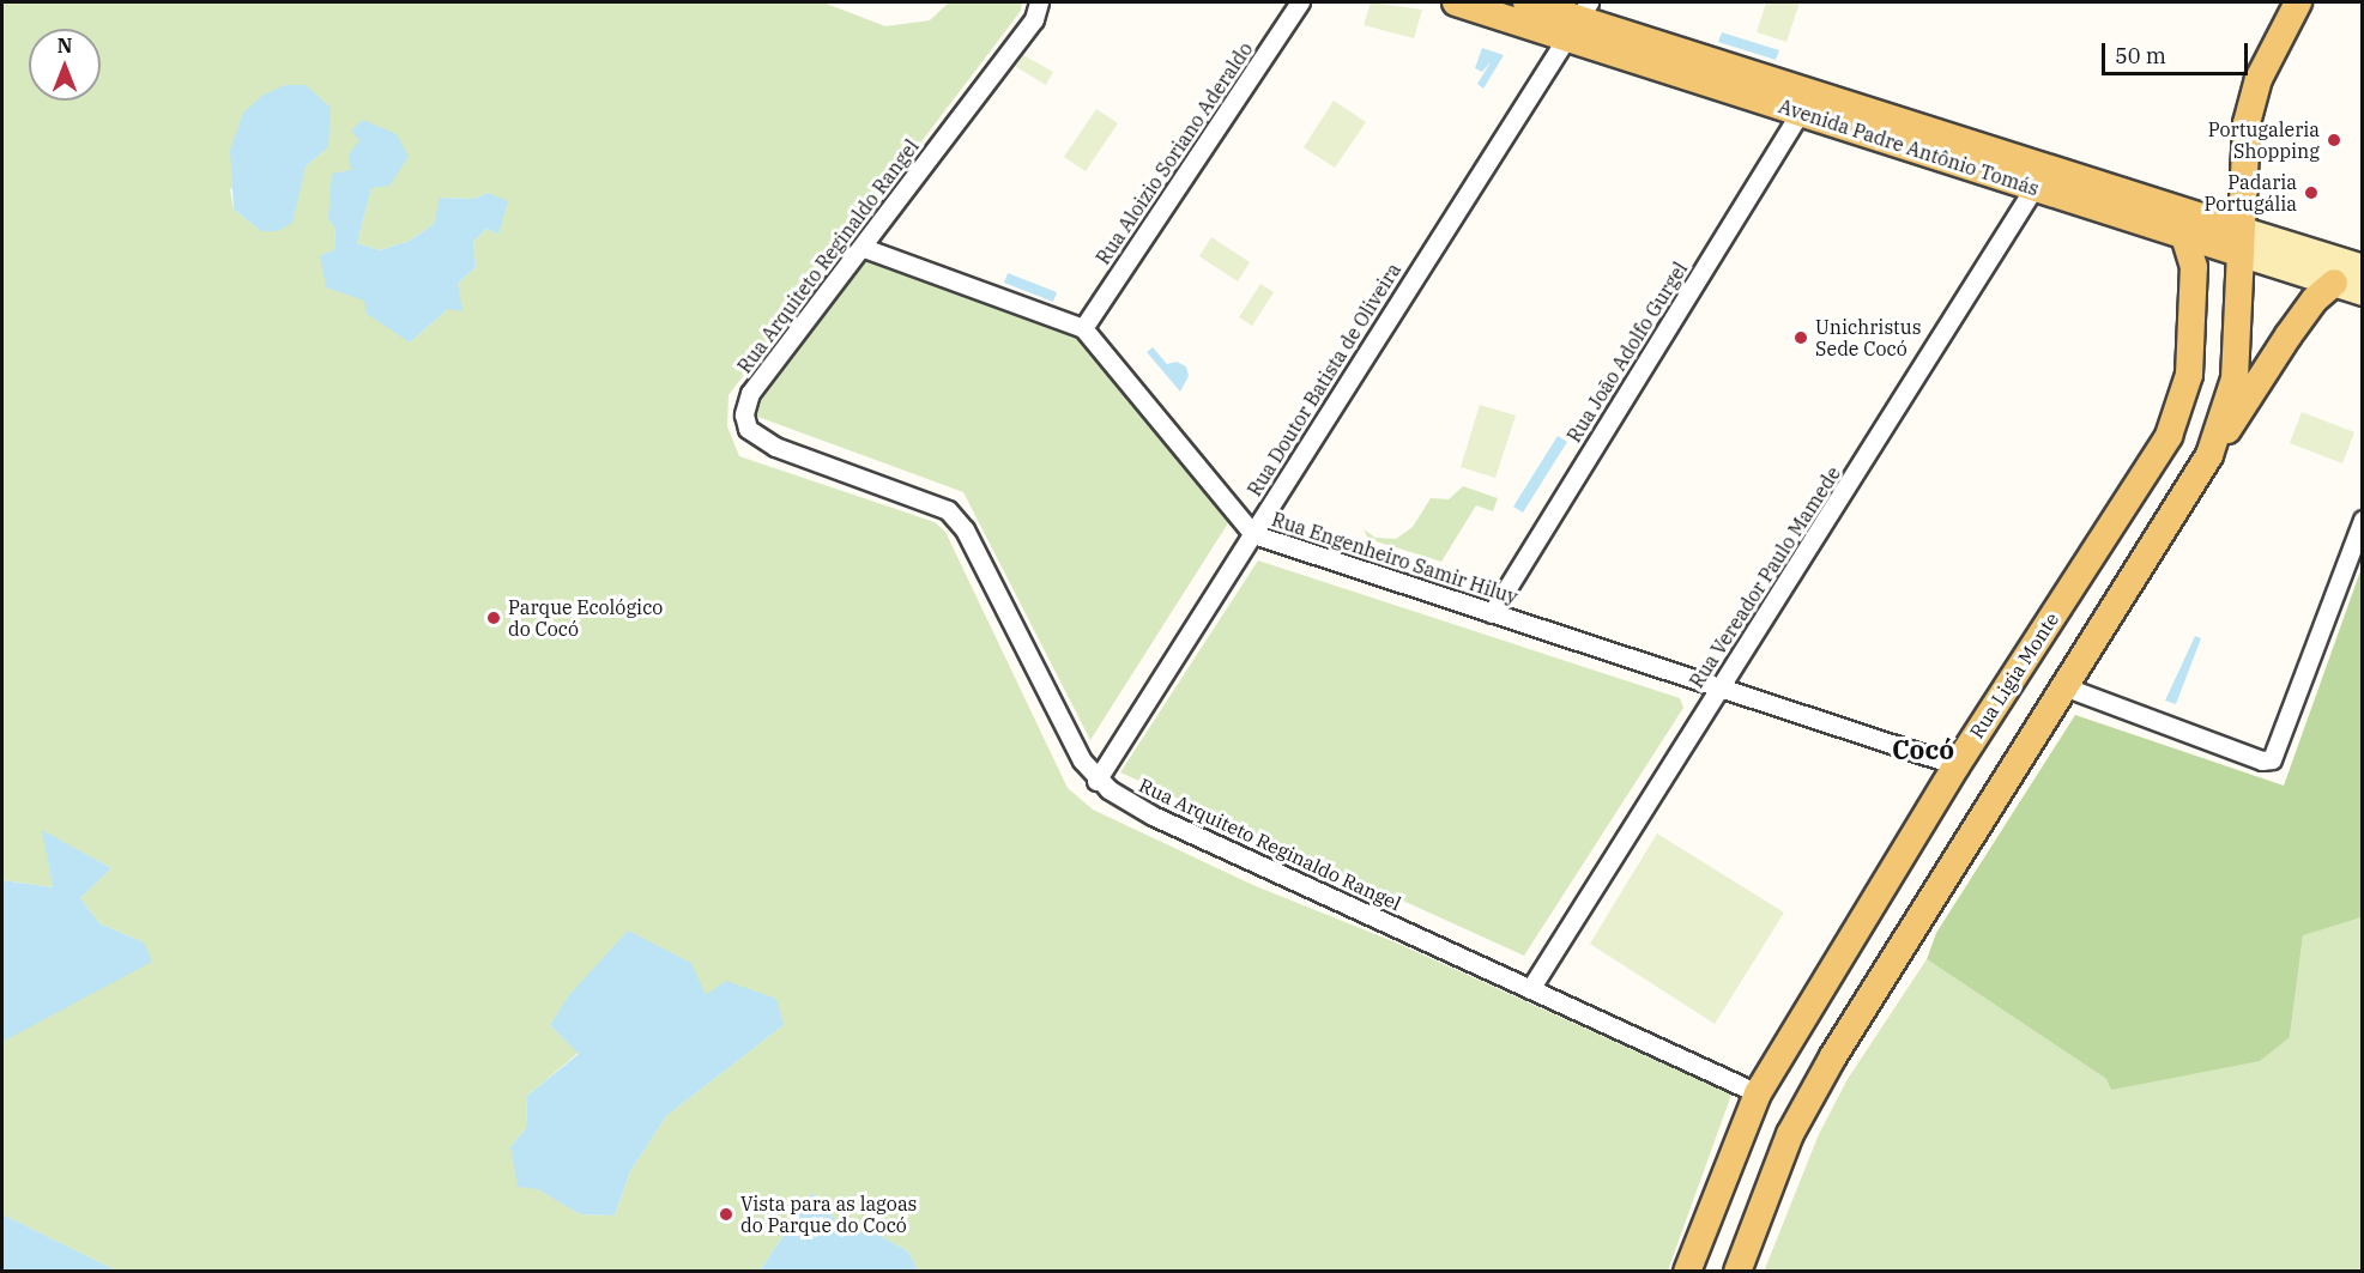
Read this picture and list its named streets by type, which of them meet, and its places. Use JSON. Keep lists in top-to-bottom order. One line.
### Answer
{"streets":{"main road":["Avenida Padre Antônio Tomás","Rua Ligia Monte"],"street":["Rua Aloizio Soriano Aderaldo","Rua Arquiteto Reginaldo Rangel","Rua João Adolfo Gurgel","Rua Doutor Batista de Oliveira","Rua Engenheiro Samir Hiluy","Rua Vereador Paulo Mamede"]},"crossings":[["Avenida Padre Antônio Tomás","Rua João Adolfo Gurgel"],["Avenida Padre Antônio Tomás","Rua Doutor Batista de Oliveira"],["Avenida Padre Antônio Tomás","Rua Vereador Paulo Mamede"],["Avenida Padre Antônio Tomás","Rua Ligia Monte"],["Rua Aloizio Soriano Aderaldo","Rua Engenheiro Samir Hiluy"],["Rua Arquiteto Reginaldo Rangel","Rua Doutor Batista de Oliveira"],["Rua Arquiteto Reginaldo Rangel","Rua Vereador Paulo Mamede"],["Rua Arquiteto Reginaldo Rangel","Rua Ligia Monte"],["Rua João Adolfo Gurgel","Rua Engenheiro Samir Hiluy"],["Rua Doutor Batista de Oliveira","Rua Engenheiro Samir Hiluy"],["Rua Engenheiro Samir Hiluy","Rua Vereador Paulo Mamede"],["Rua Engenheiro Samir Hiluy","Rua Ligia Monte"]],"districts":["Cocó"],"places":["Portugaleria Shopping","Padaria Portugália","Unichristus Sede Cocó","Parque Ecológico do Cocó","Vista para as lagoas do Parque do Cocó"],"scale_bar":"50 m","north":"top"}
